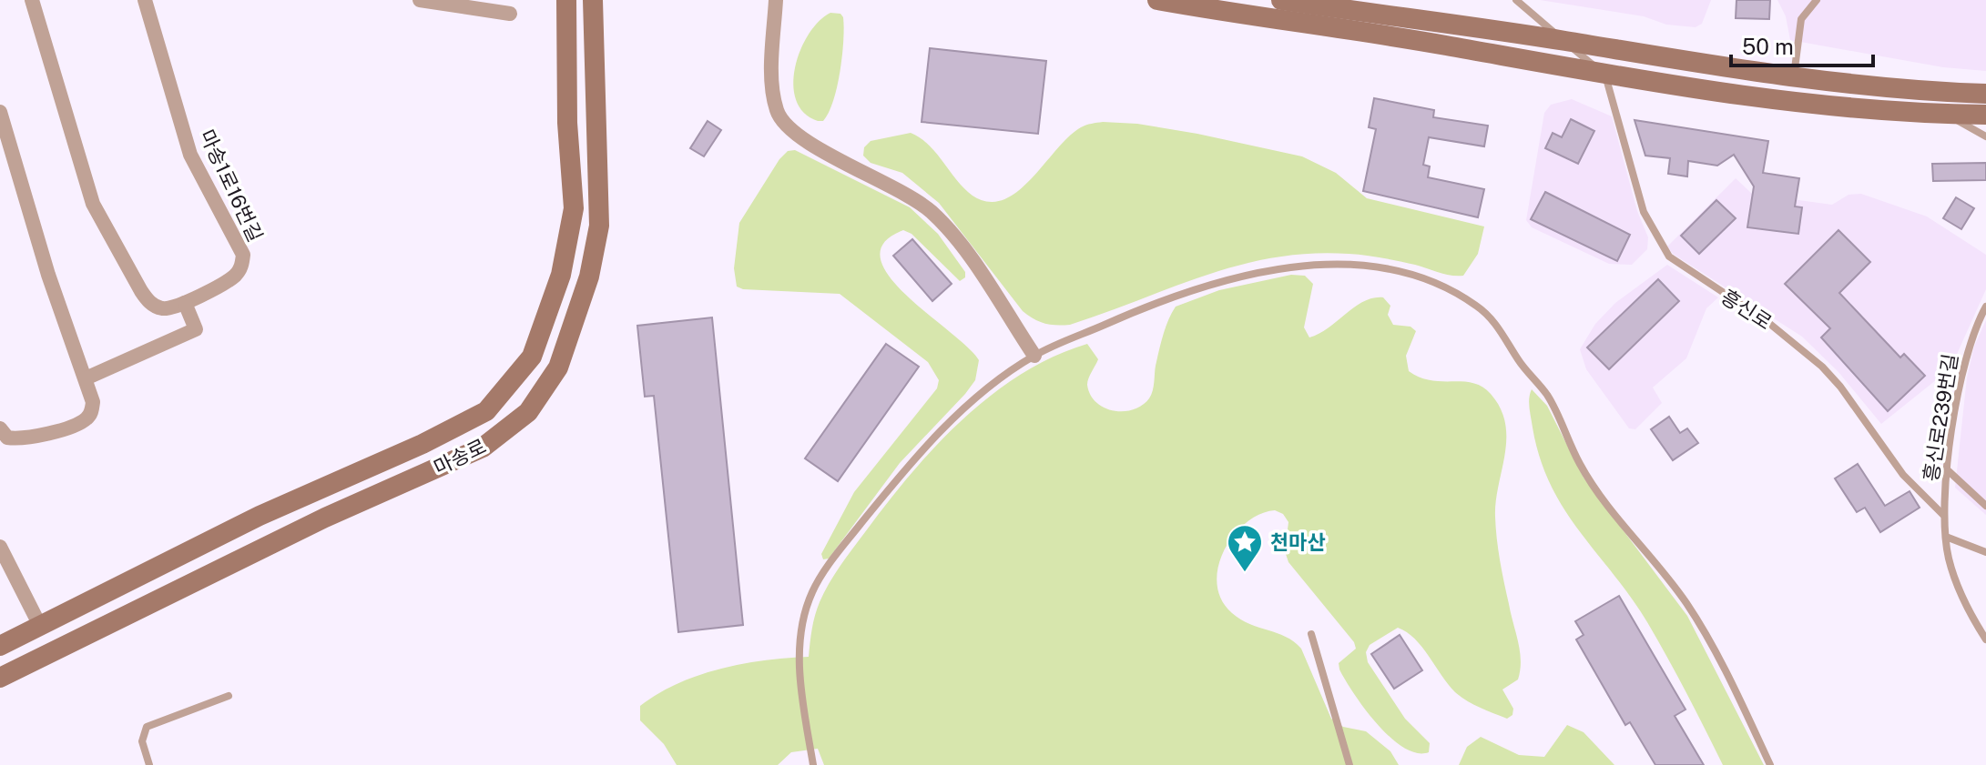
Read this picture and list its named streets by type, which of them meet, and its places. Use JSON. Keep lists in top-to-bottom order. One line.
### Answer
{"streets":{"street":["마송1로16번길","마송로"],"lane":["흥신로","흥신로239번길"]},"crossings":[["흥신로","흥신로239번길"]],"places":{"place":["천마산"]},"scale_bar":"50 m"}
